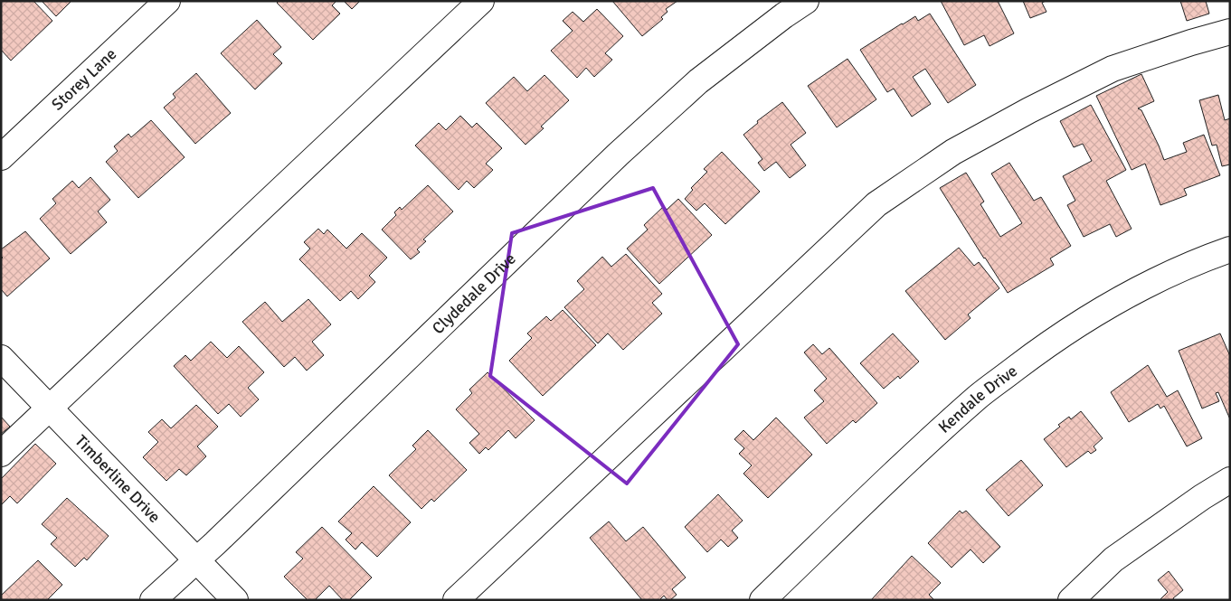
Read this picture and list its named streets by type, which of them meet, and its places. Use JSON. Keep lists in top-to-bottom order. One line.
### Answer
{"streets":{"street":["Storey Lane","Clydedale Drive","Kendale Drive","Timberline Drive"]},"crossings":[["Clydedale Drive","Timberline Drive"]]}
